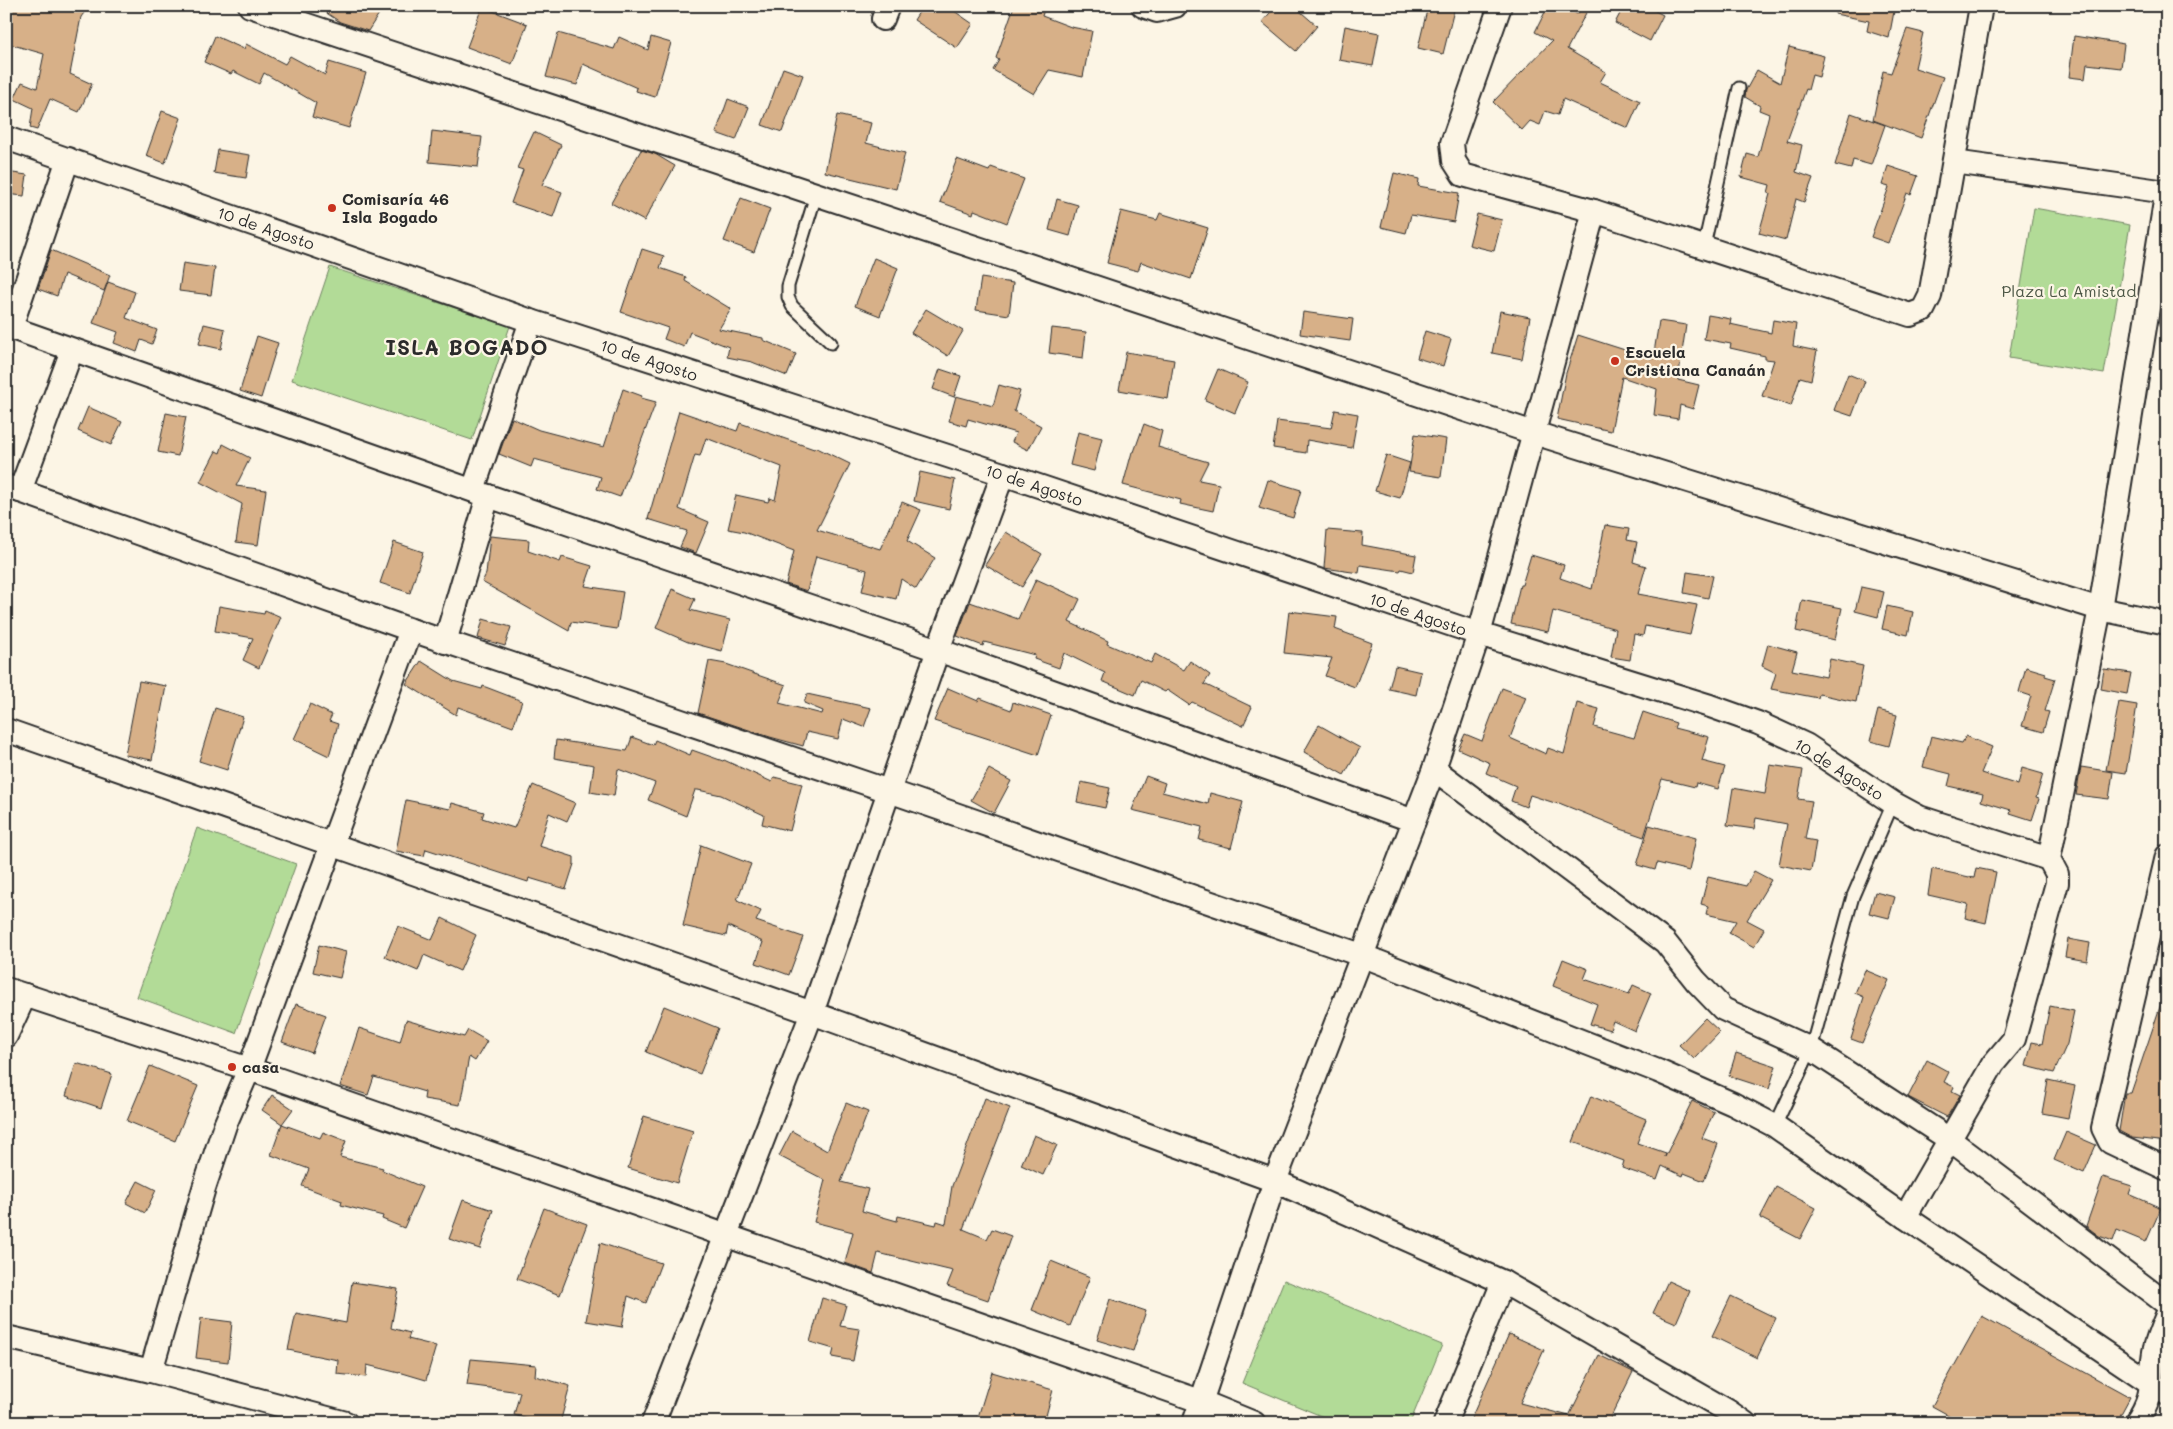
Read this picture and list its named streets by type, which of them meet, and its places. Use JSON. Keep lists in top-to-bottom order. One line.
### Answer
{"streets":{"street":["10 de Agosto"]},"districts":["ISLA BOGADO"],"parks":["Plaza La Amistad"],"places":["Comisaría 46 Isla Bogado","Escuela Cristiana Canaán","casa"]}
